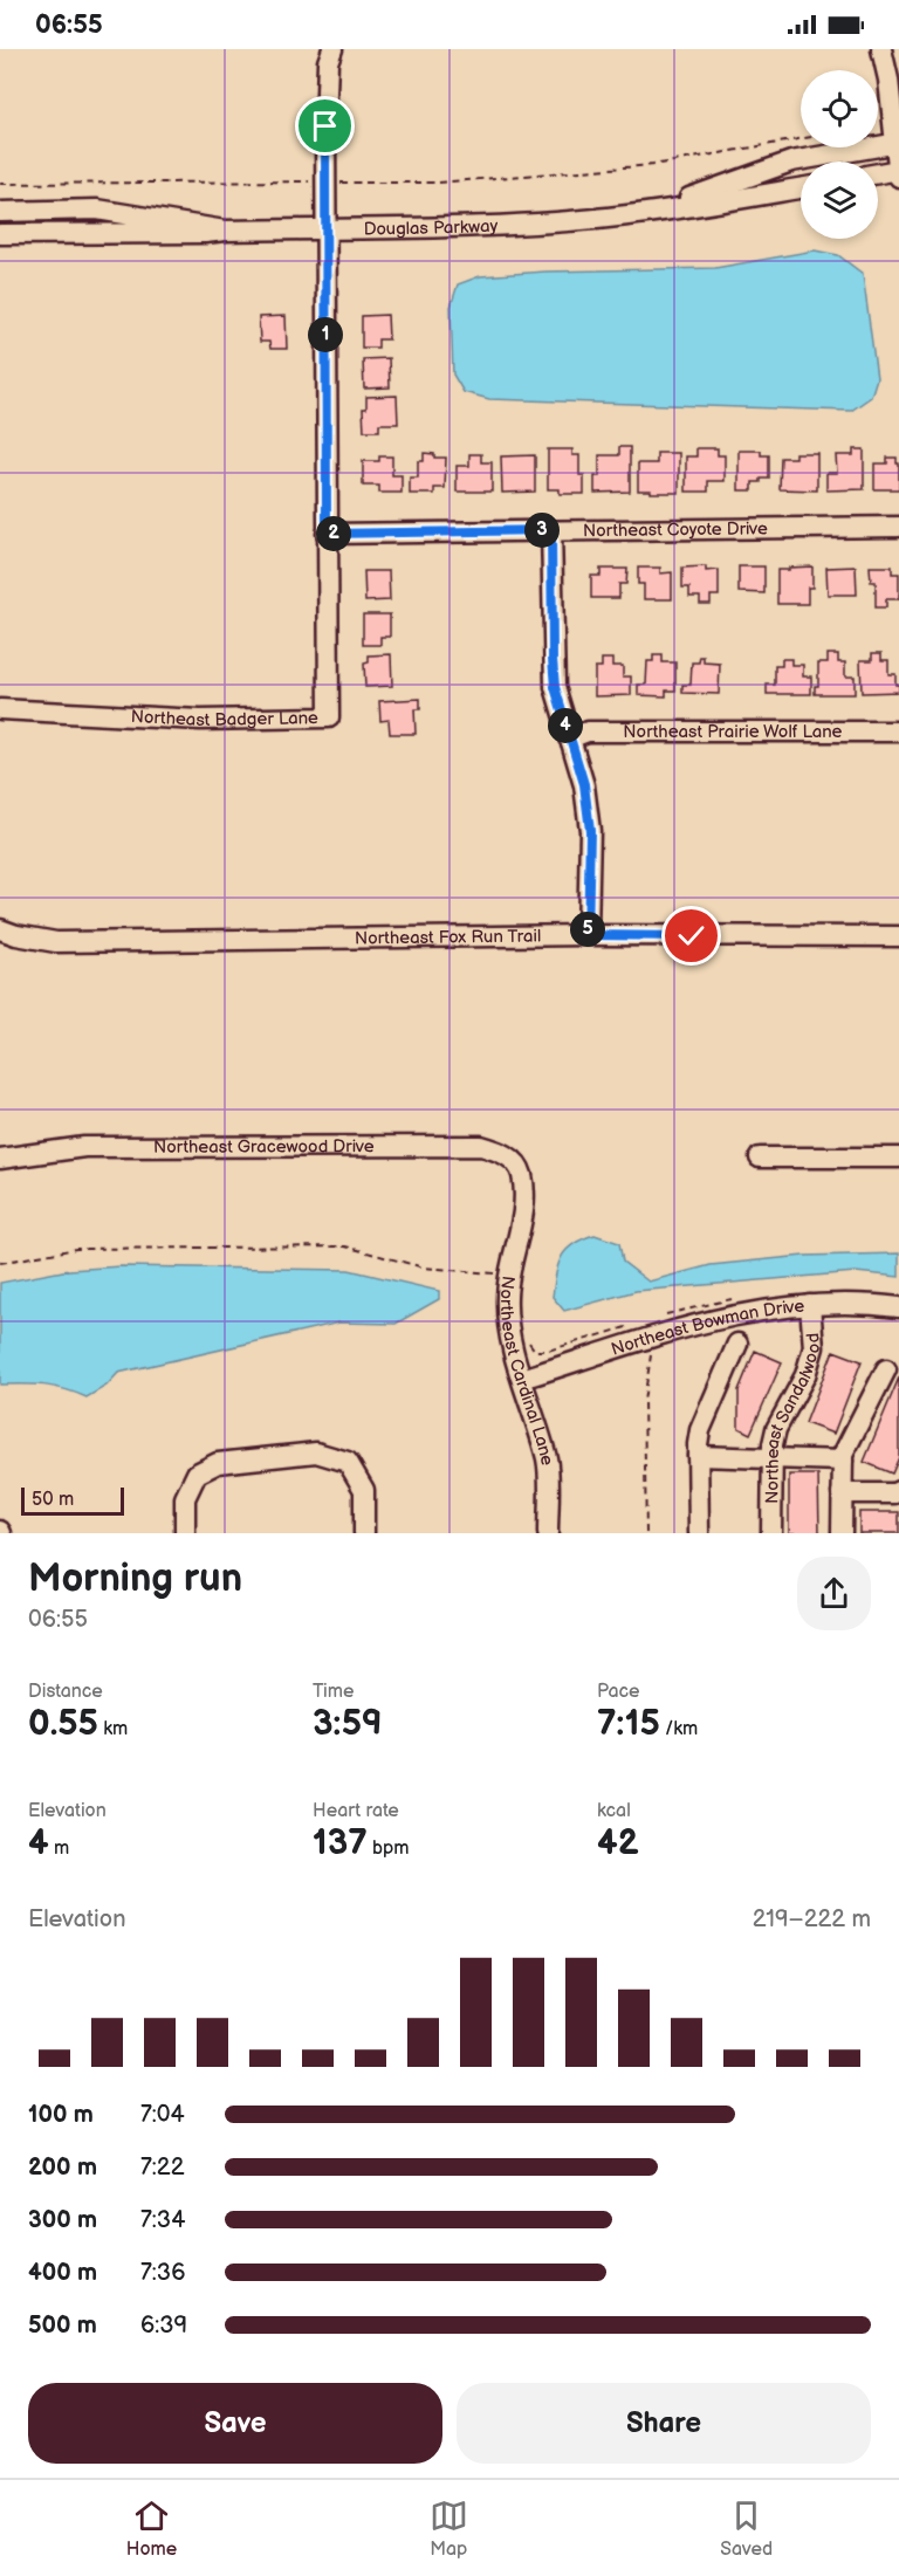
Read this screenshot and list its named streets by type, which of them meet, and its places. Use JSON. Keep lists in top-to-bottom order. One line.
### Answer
{"streets":{"street":["Douglas Parkway","Northeast Coyote Drive","Northeast Badger Lane","Northeast Prairie Wolf Lane","Northeast Fox Run Trail","Northeast Gracewood Drive","Northeast Bowman Drive","Northeast Cardinal Lane","Northeast Sandalwood"]},"crossings":[["Douglas Parkway","Northeast Badger Lane"],["Northeast Coyote Drive","Northeast Badger Lane"],["Northeast Gracewood Drive","Northeast Cardinal Lane"],["Northeast Bowman Drive","Northeast Cardinal Lane"],["Northeast Bowman Drive","Northeast Sandalwood"]],"scale_bar":"50 m","page":{"status":"06:55","pins":["1","3","2","4","5"],"scale":"50 m","heading":["Morning run","06:55"],"stats":[["Distance","0.55 km"],["Time","3:59"],["Pace","7:15 /km"],["Elevation","4 m"],["Heart rate","137 bpm"],["kcal","42"]],"chart":["Elevation","219–222 m"],"list":[{"name":"100 m","note":"7:04"},{"name":"200 m","note":"7:22"},{"name":"300 m","note":"7:34"},{"name":"400 m","note":"7:36"},{"name":"500 m","note":"6:39"}],"buttons":["Save","Share"],"tabs":["Home","Map","Saved"]}}
